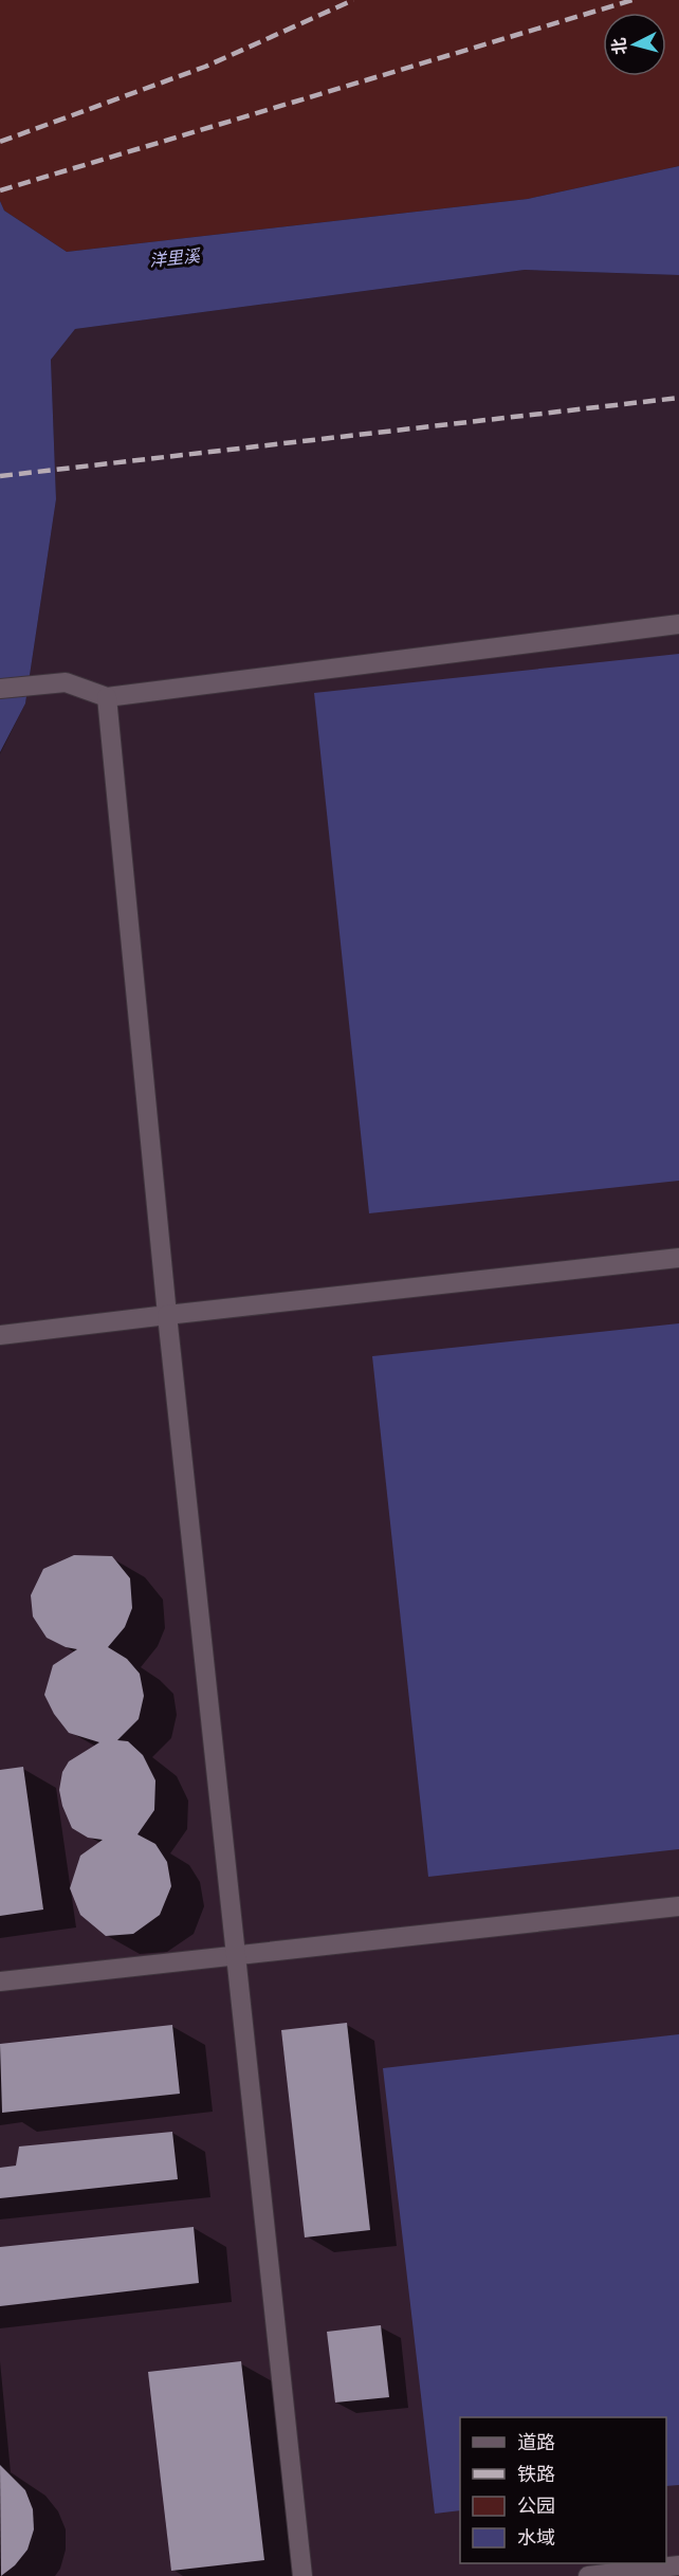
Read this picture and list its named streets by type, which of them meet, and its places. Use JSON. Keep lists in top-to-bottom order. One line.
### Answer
{"water":["洋里溪"],"legend":["道路","铁路","公园","水域"],"north":"left"}
